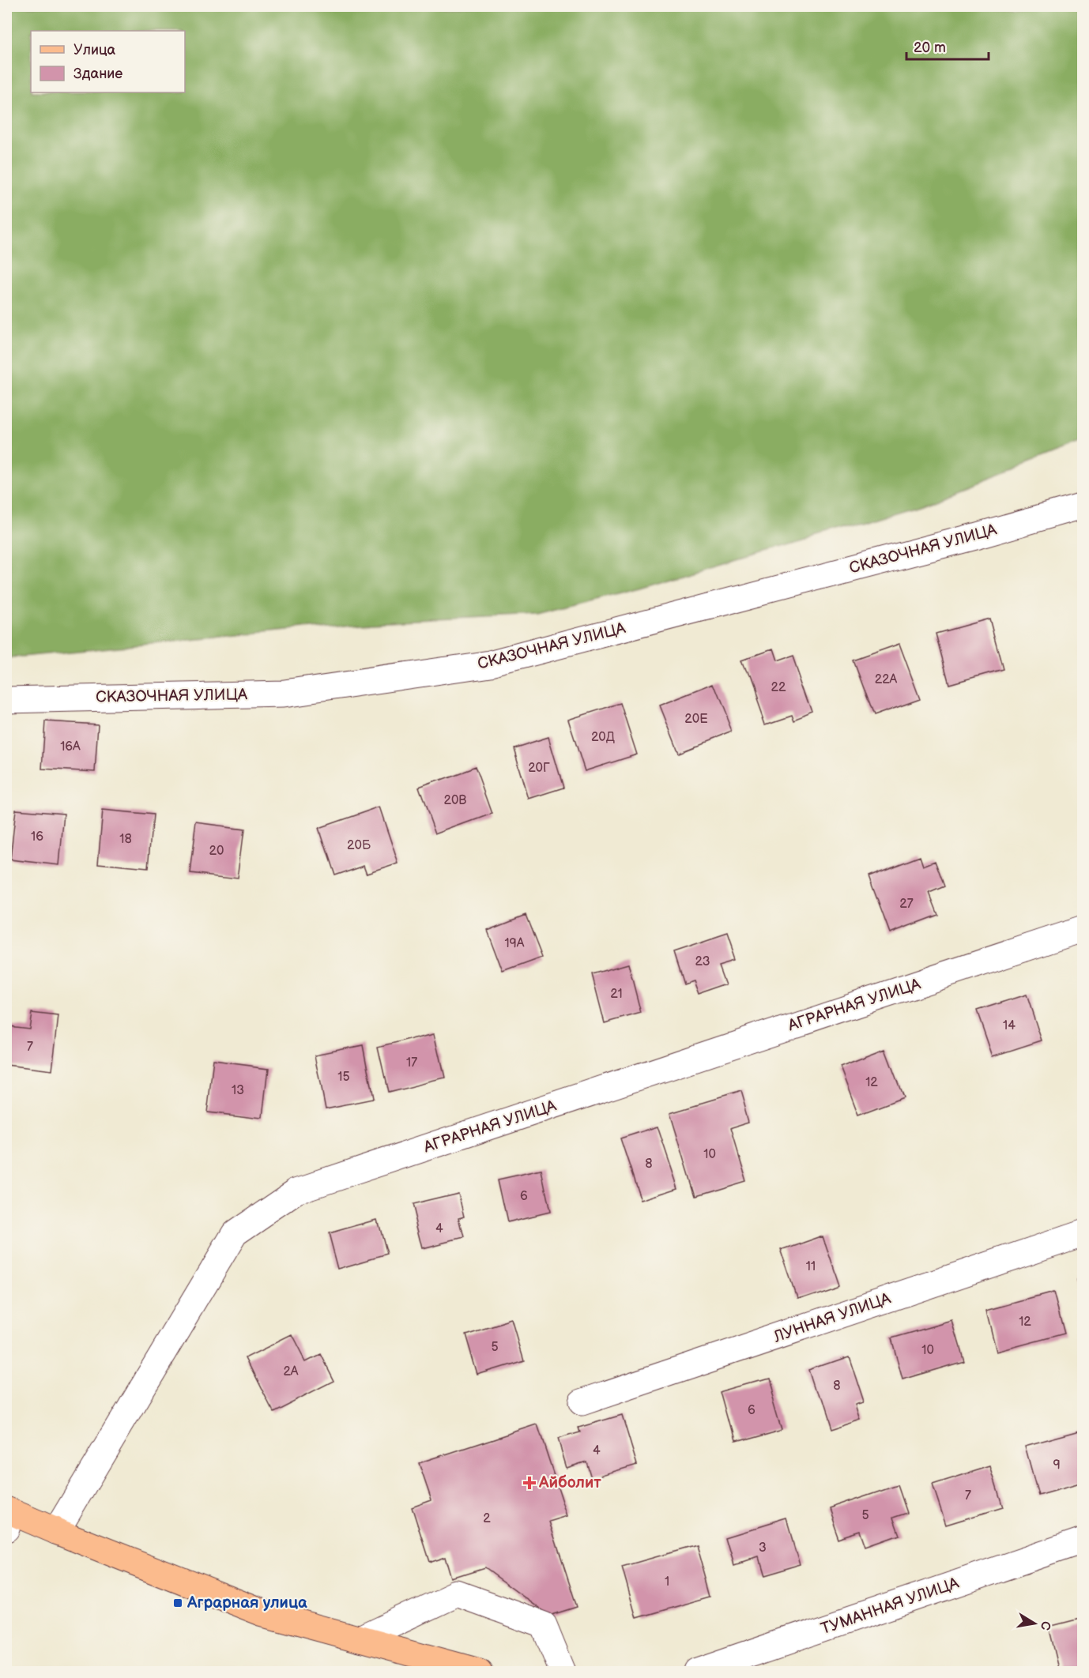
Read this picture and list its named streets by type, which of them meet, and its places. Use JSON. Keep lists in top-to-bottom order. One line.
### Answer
{"streets":{"street":["СКАЗОЧНАЯ УЛИЦА","АГРАРНАЯ УЛИЦА","ЛУННАЯ УЛИЦА","ТУМАННАЯ УЛИЦА"]},"places":{"health":["Айболит"],"transit":["Аграрная улица"]},"house_numbers":["22А","22","20Е","20Д","16А","20Г","20В","16","18","20Б","20","27","19А","23","21","14","7","17","15","12","13","10","8","6","4","11","12","5","10","2А","8","6","4","9","7","5","2","3","1"],"legend":["Улица","Здание"],"scale_bar":"20 m","north":"right"}
